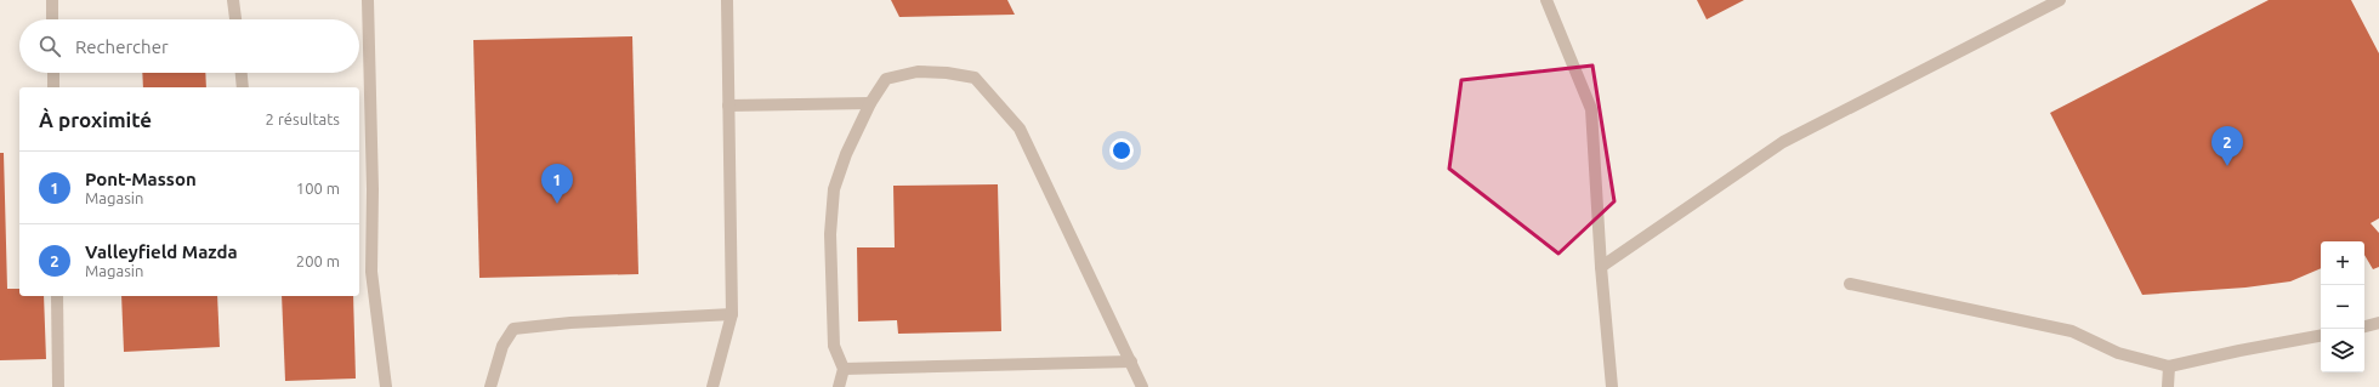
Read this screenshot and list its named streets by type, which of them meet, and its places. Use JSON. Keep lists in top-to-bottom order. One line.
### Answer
{"page":{"search":"Rechercher","heading":["À proximité","2 résultats"],"pins":["2","1"],"list":[{"mark":"1","name":"Pont-Masson","note":"Magasin","value":"100 m"},{"mark":"2","name":"Valleyfield Mazda","note":"Magasin","value":"200 m"}],"map_buttons":["+","−"]}}
